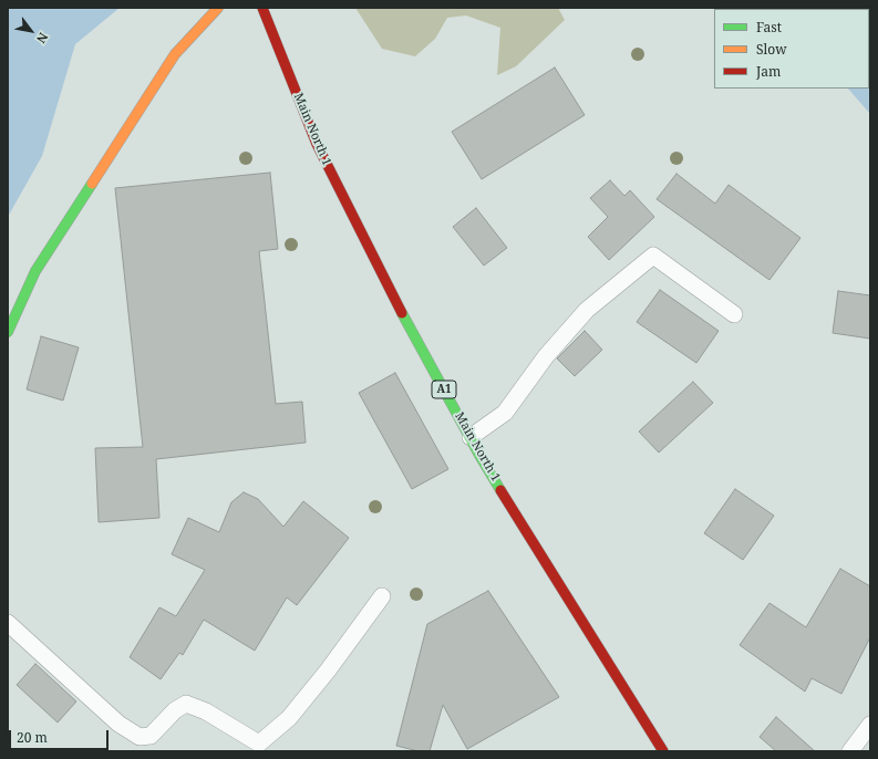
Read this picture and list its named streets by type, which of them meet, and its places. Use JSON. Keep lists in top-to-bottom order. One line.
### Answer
{"streets":{"main road":["Main North 1","A1"]},"legend":["Fast","Slow","Jam"],"scale_bar":"20 m","north":"bottom right"}
